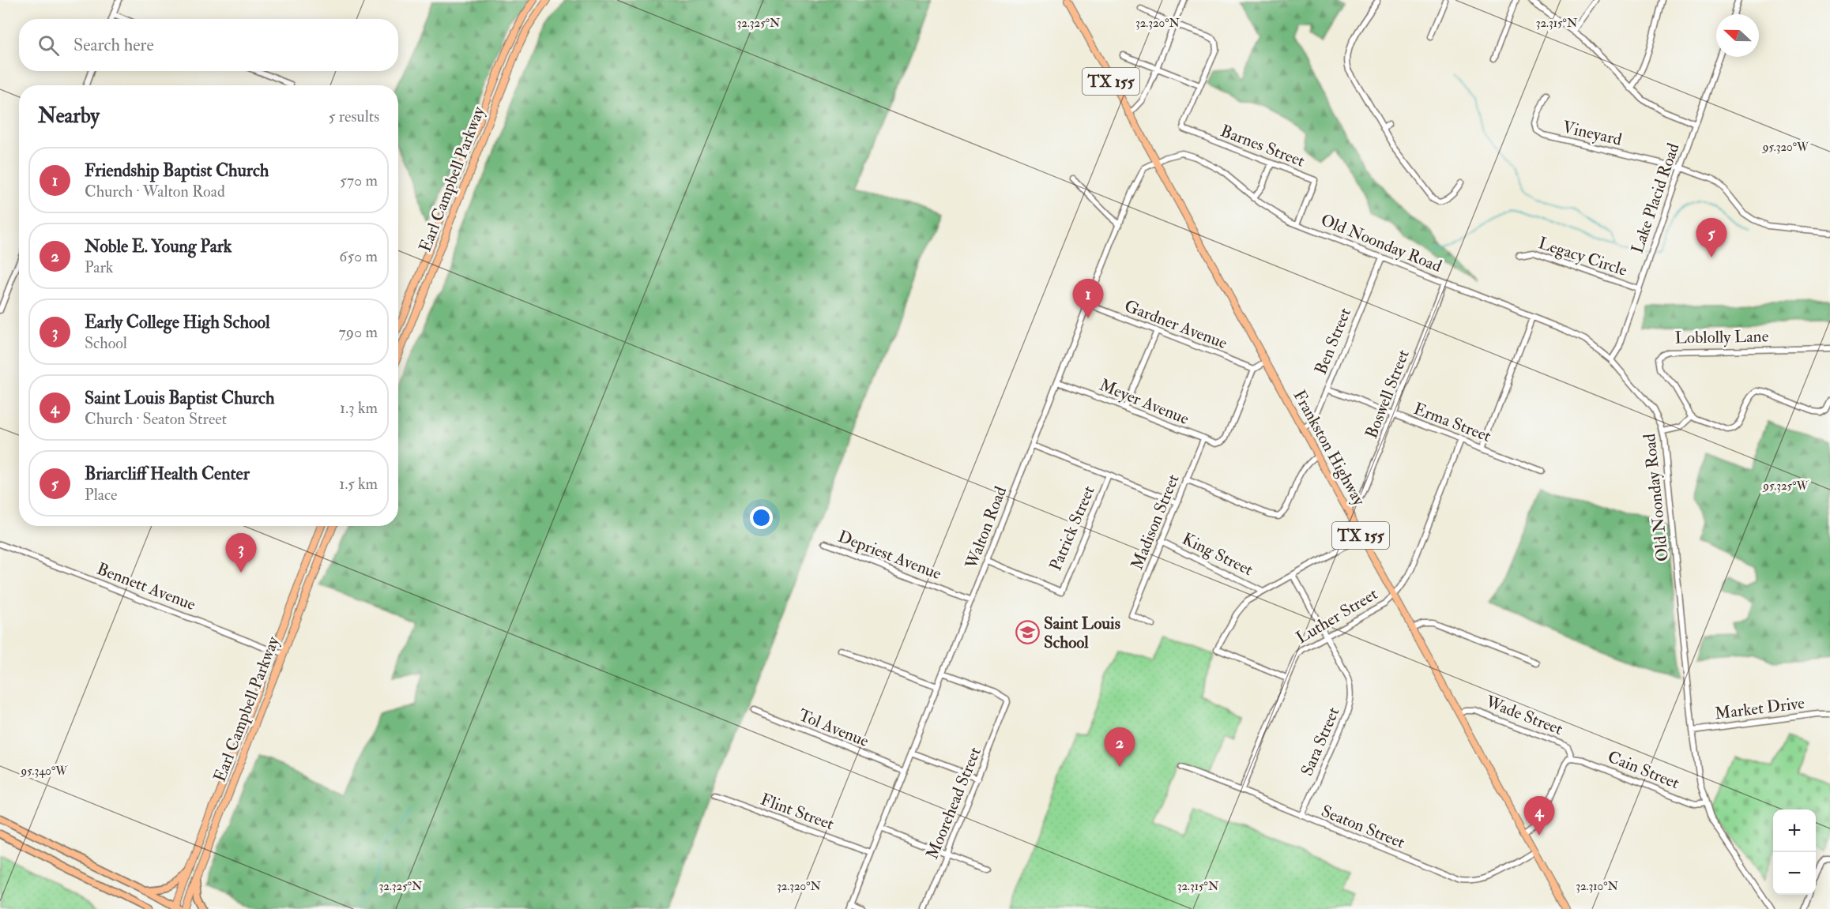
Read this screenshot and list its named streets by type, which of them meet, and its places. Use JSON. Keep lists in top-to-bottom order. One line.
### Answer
{"streets":{"main road":["TX 155","Earl Campbell Parkway","Frankston Highway"],"street":["Vineyard","Barnes Street","Lake Placid Road","Old Noonday Road","Legacy Circle","Gardner Avenue","Loblolly Lane","Ben Street","Boswell Street","Meyer Avenue","Erma Street","Madison Street","Walton Road","Patrick Street","King Street","Depriest Avenue","Bennett Avenue","Luther Street","Market Drive","Wade Street","Tol Avenue","Sara Street","Cain Street","Moorehead Street","Flint Street","Seaton Street"]},"crossings":[["Vineyard","Lake Placid Road"],["Barnes Street","Old Noonday Road"],["Earl Campbell Parkway","Bennett Avenue"],["Lake Placid Road","Old Noonday Road"],["Lake Placid Road","Legacy Circle"],["Old Noonday Road","Ben Street"],["Old Noonday Road","Boswell Street"],["Old Noonday Road","Frankston Highway"],["Old Noonday Road","Walton Road"],["Old Noonday Road","Market Drive"],["Old Noonday Road","Cain Street"],["Gardner Avenue","Meyer Avenue"],["Gardner Avenue","Walton Road"],["Ben Street","Erma Street"],["Ben Street","Frankston Highway"],["Boswell Street","Erma Street"],["Boswell Street","Frankston Highway"],["Meyer Avenue","Madison Street"],["Meyer Avenue","Walton Road"],["Erma Street","Luther Street"],["Frankston Highway","Walton Road"],["Frankston Highway","Luther Street"],["Frankston Highway","Wade Street"],["Frankston Highway","Seaton Street"],["Madison Street","King Street"],["Walton Road","Patrick Street"],["Walton Road","Depriest Avenue"],["Walton Road","Tol Avenue"],["Walton Road","Moorehead Street"],["Walton Road","Flint Street"],["Luther Street","Sara Street"],["Luther Street","Seaton Street"],["Wade Street","Cain Street"],["Sara Street","Seaton Street"]],"places":{"school or university":["Saint Louis School"]},"north":"left","page":{"search":"Search here","heading":["Nearby","5 results"],"list":[{"mark":"1","name":"Friendship Baptist Church","note":"Church · Walton Road","value":"570 m"},{"mark":"2","name":"Noble E. Young Park","note":"Park","value":"650 m"},{"mark":"3","name":"Early College High School","note":"School","value":"790 m"},{"mark":"4","name":"Saint Louis Baptist Church","note":"Church · Seaton Street","value":"1.3 km"},{"mark":"5","name":"Briarcliff Health Center","note":"Place","value":"1.5 km"}],"pins":["5","1","3","2","4"],"map_buttons":["+","−"]},"coordinates":["32.325°N","32.320°N","32.315°N","95.320°W","95.325°W","95.340°W","32.310°N"]}
